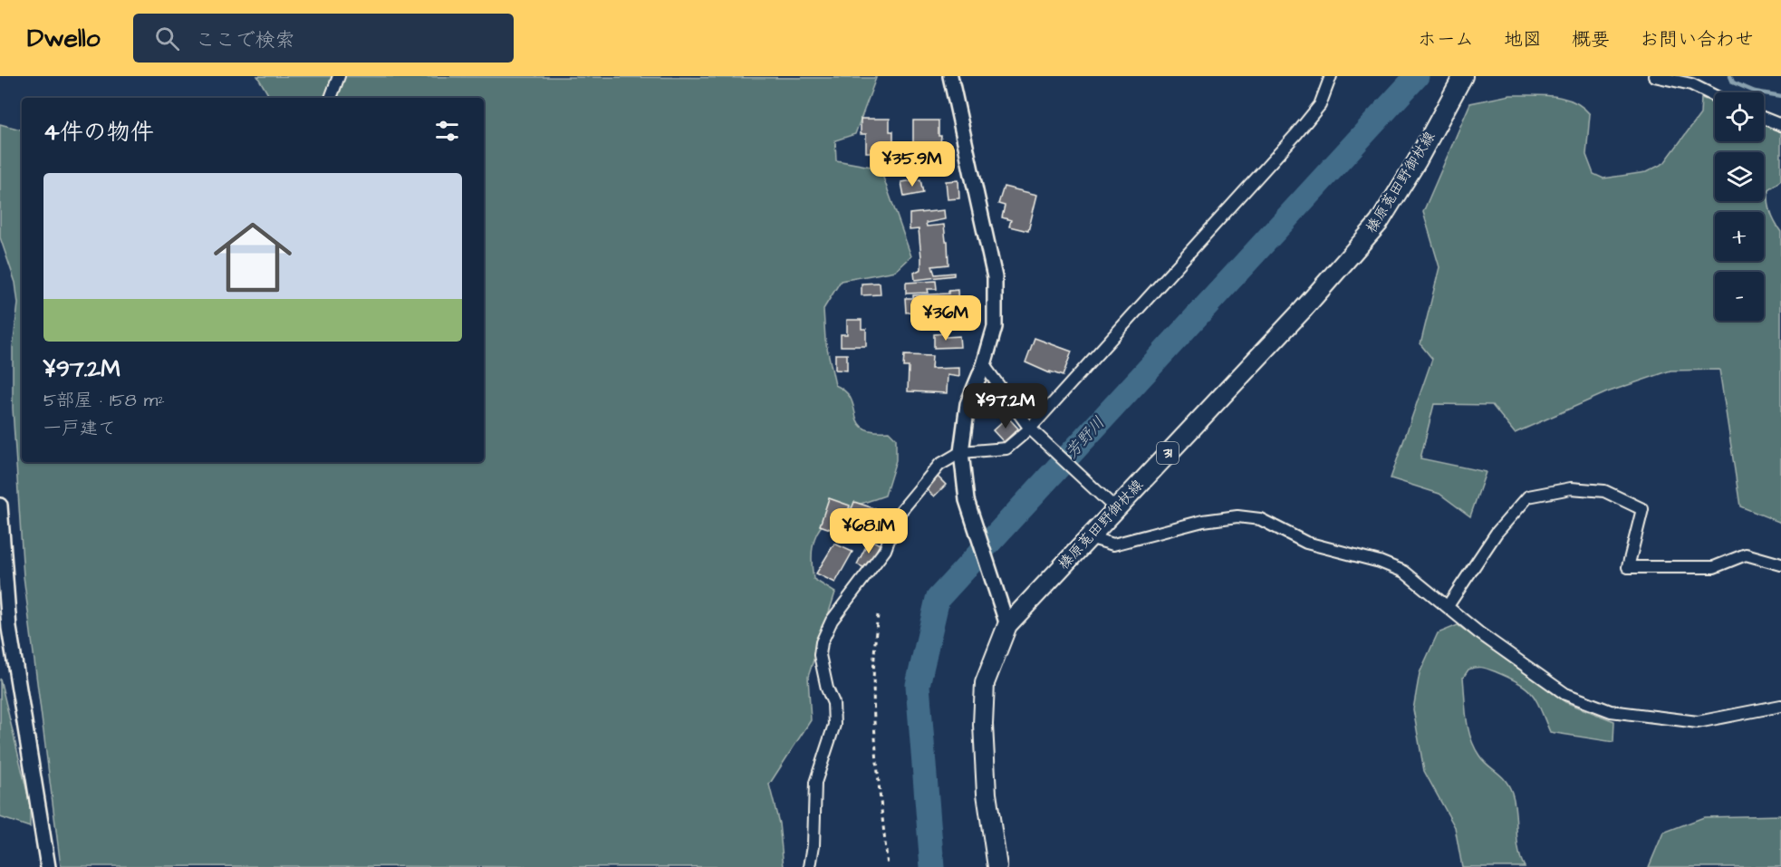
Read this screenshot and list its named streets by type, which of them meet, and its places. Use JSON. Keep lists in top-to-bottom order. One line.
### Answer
{"streets":{"main road":["榛原菟田野御杖線","31"]},"water":["芳野川"],"page":{"header":"Dwello","search":"ここで検索","nav":["ホーム","地図","概要","お問い合わせ"],"map_buttons":["+","−"],"heading":"4件の物件","price":["¥35.9M","¥36M","¥97.2M","¥68.1M"],"list":[{"name":"¥97.2M","note":"5部屋 · 158 m² · 一戸建て"}]}}
